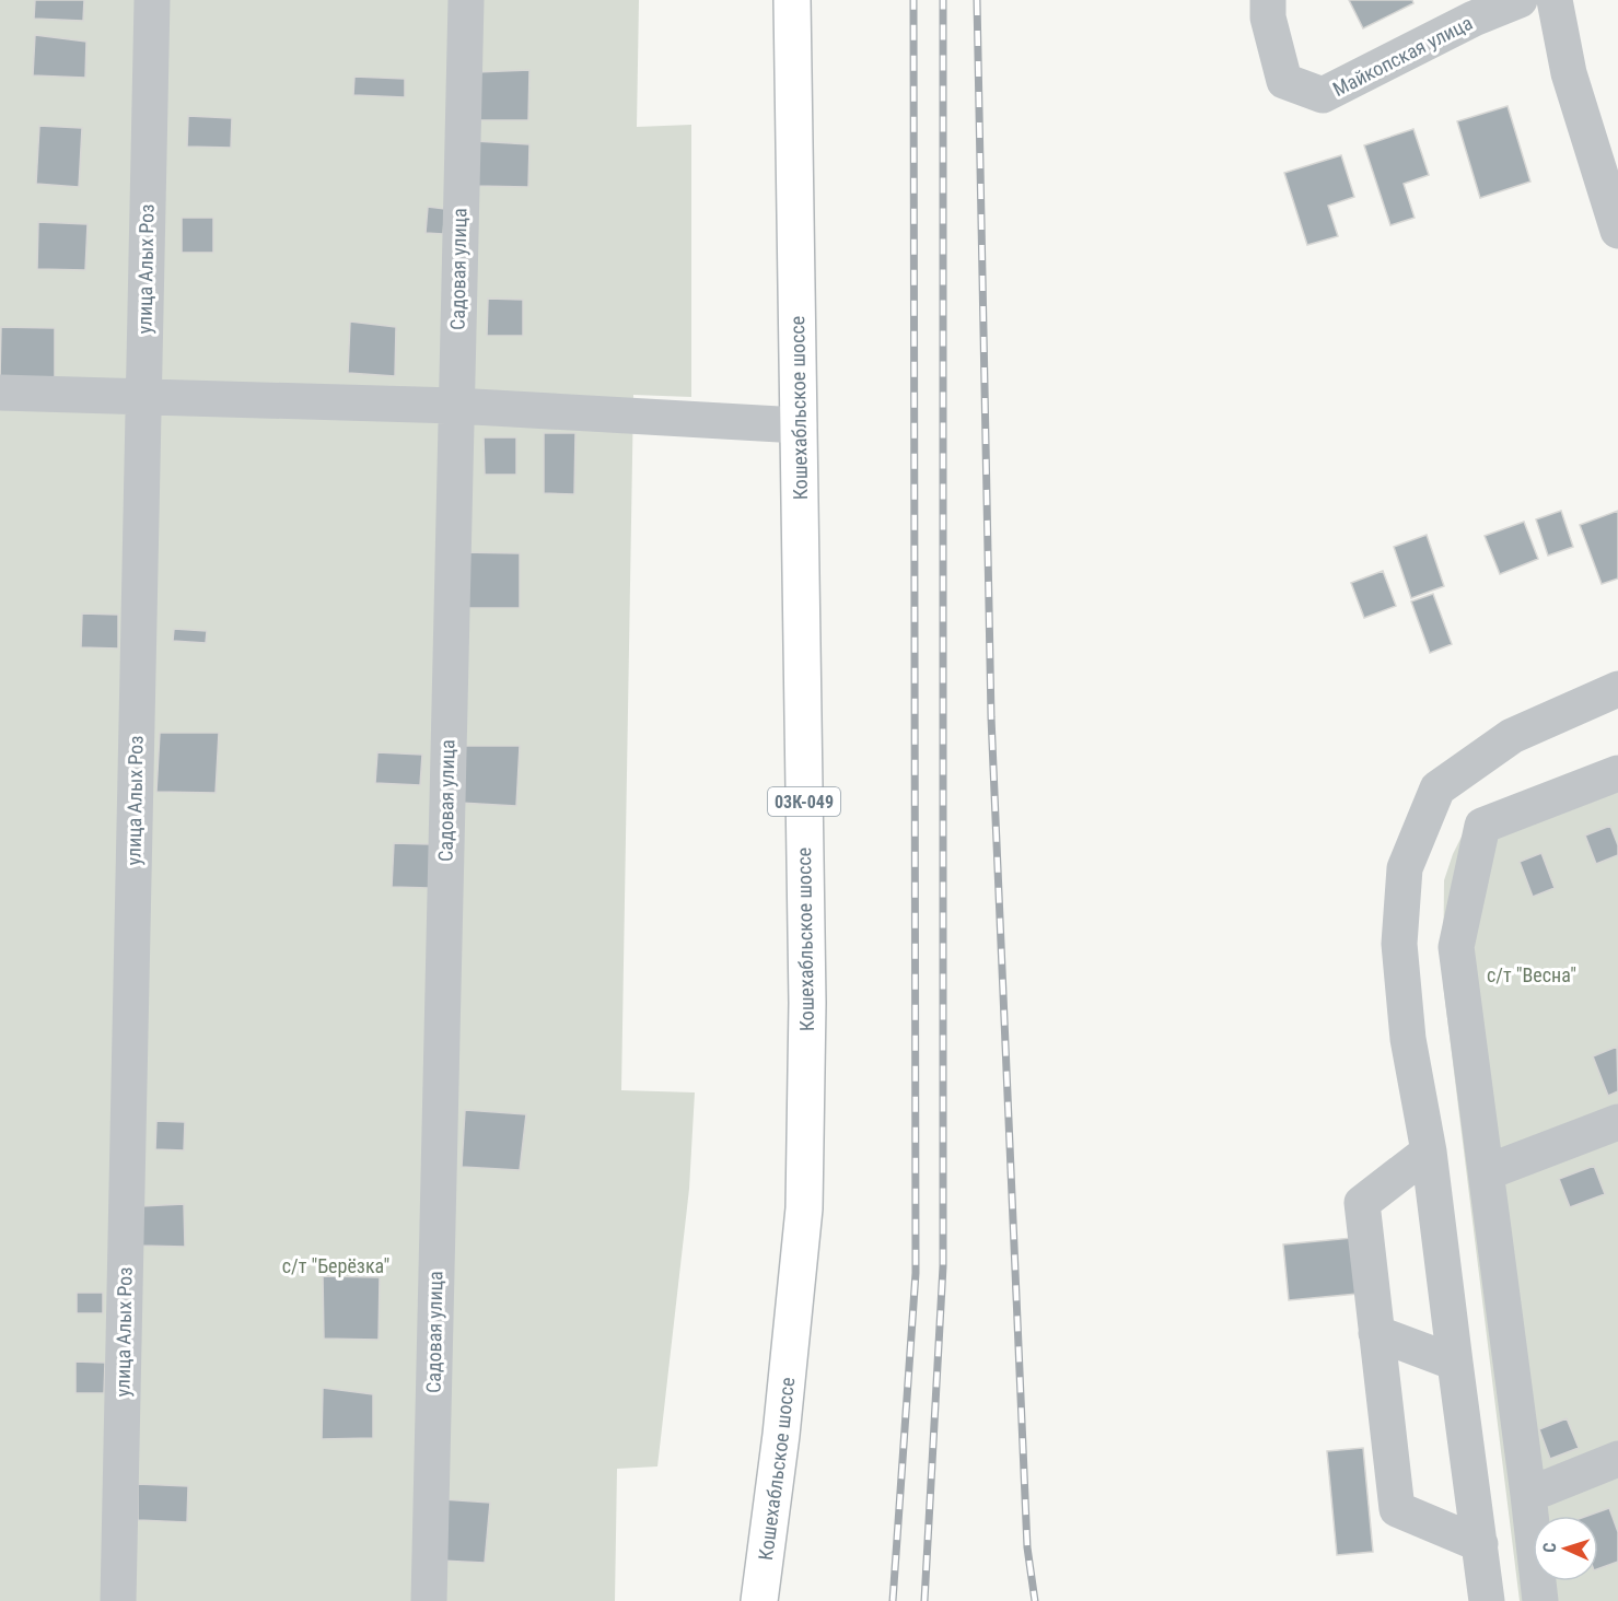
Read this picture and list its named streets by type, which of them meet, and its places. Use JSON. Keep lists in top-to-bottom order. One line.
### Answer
{"streets":{"main road":["Кошехабльское шоссе","03К-049"],"street":["Майкопская улица","улица Алых Роз","Садовая улица"]},"parks":["с/т \"Весна\"","с/т \"Берёзка\""],"north":"left"}
